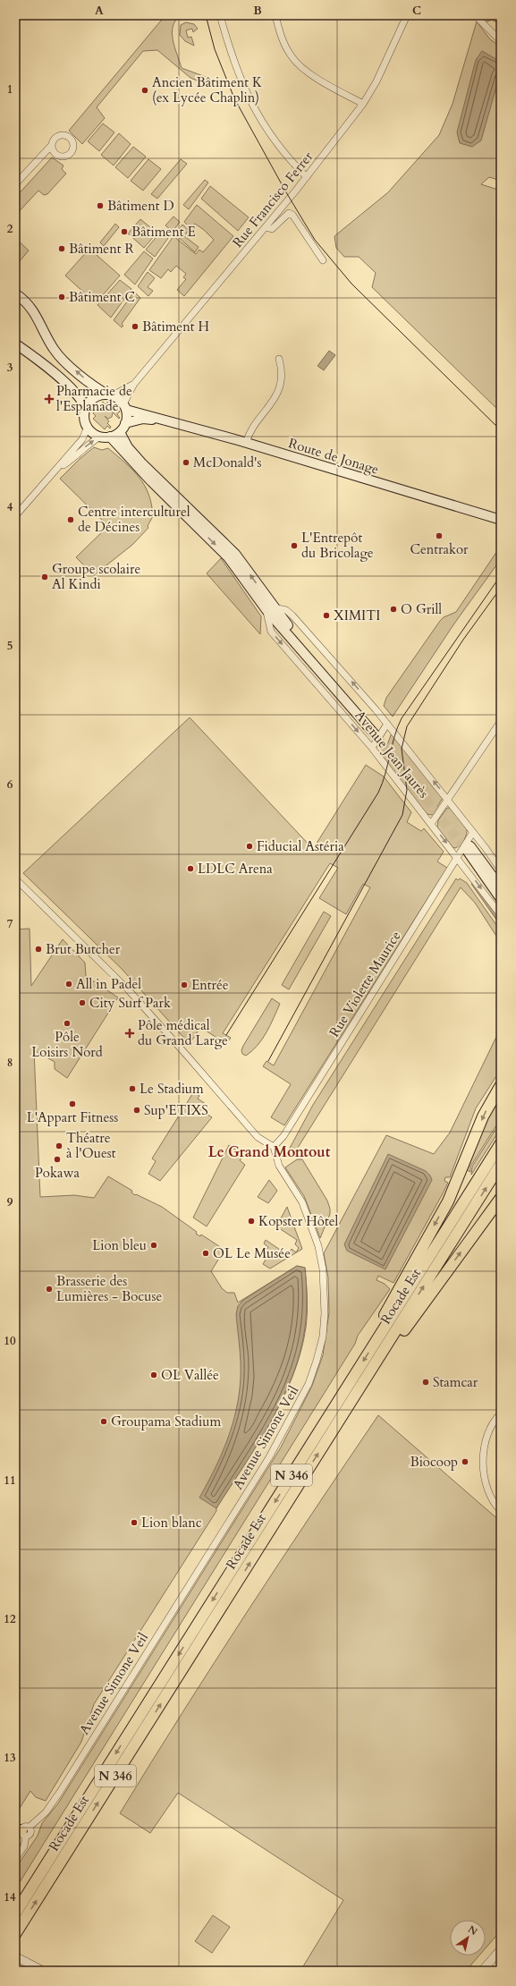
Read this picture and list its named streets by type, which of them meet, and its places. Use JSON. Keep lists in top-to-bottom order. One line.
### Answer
{"streets":{"highway":["Rocade Est","N 346"],"main road":["Route de Jonage","Avenue Jean Jaurès"],"street":["Rue Francisco Ferrer","Rue Violette Maurice","Avenue Simone Veil"]},"crossings":[["Rue Francisco Ferrer","Route de Jonage"],["Rue Francisco Ferrer","Avenue Jean Jaurès"],["Route de Jonage","Avenue Jean Jaurès"],["Avenue Jean Jaurès","Rue Violette Maurice"],["Rue Violette Maurice","Avenue Simone Veil"]],"districts":["Le Grand Montout"],"places":{"other":["Ancien Bâtiment K (ex Lycée Chaplin)","Bâtiment D","Bâtiment E","Bâtiment R","Bâtiment C","Bâtiment H","McDonald's","Centre interculturel de Décines","Centrakor","L'Entrepôt du Bricolage","Groupe scolaire Al Kindi","O Grill","XIMITI","Fiducial Astéria","LDLC Arena","Brut Butcher","All in Padel","Entrée","City Surf Park","Pôle Loisirs Nord","Le Stadium","L'Appart Fitness","Sup'ETIXS","Théatre à l'Ouest","Pokawa","Kopster Hôtel","Lion bleu","OL Le Musée","Brasserie des Lumières - Bocuse","OL Vallée","Stamcar","Groupama Stadium","Biocoop","Lion blanc"],"health":["Pharmacie de l'Esplanade","Pôle médical du Grand Large"]},"north":"top right","grid":{"columns":["A","B","C"],"rows":["1","2","3","4","5","6","7","8","9","10","11","12","13","14"]}}
